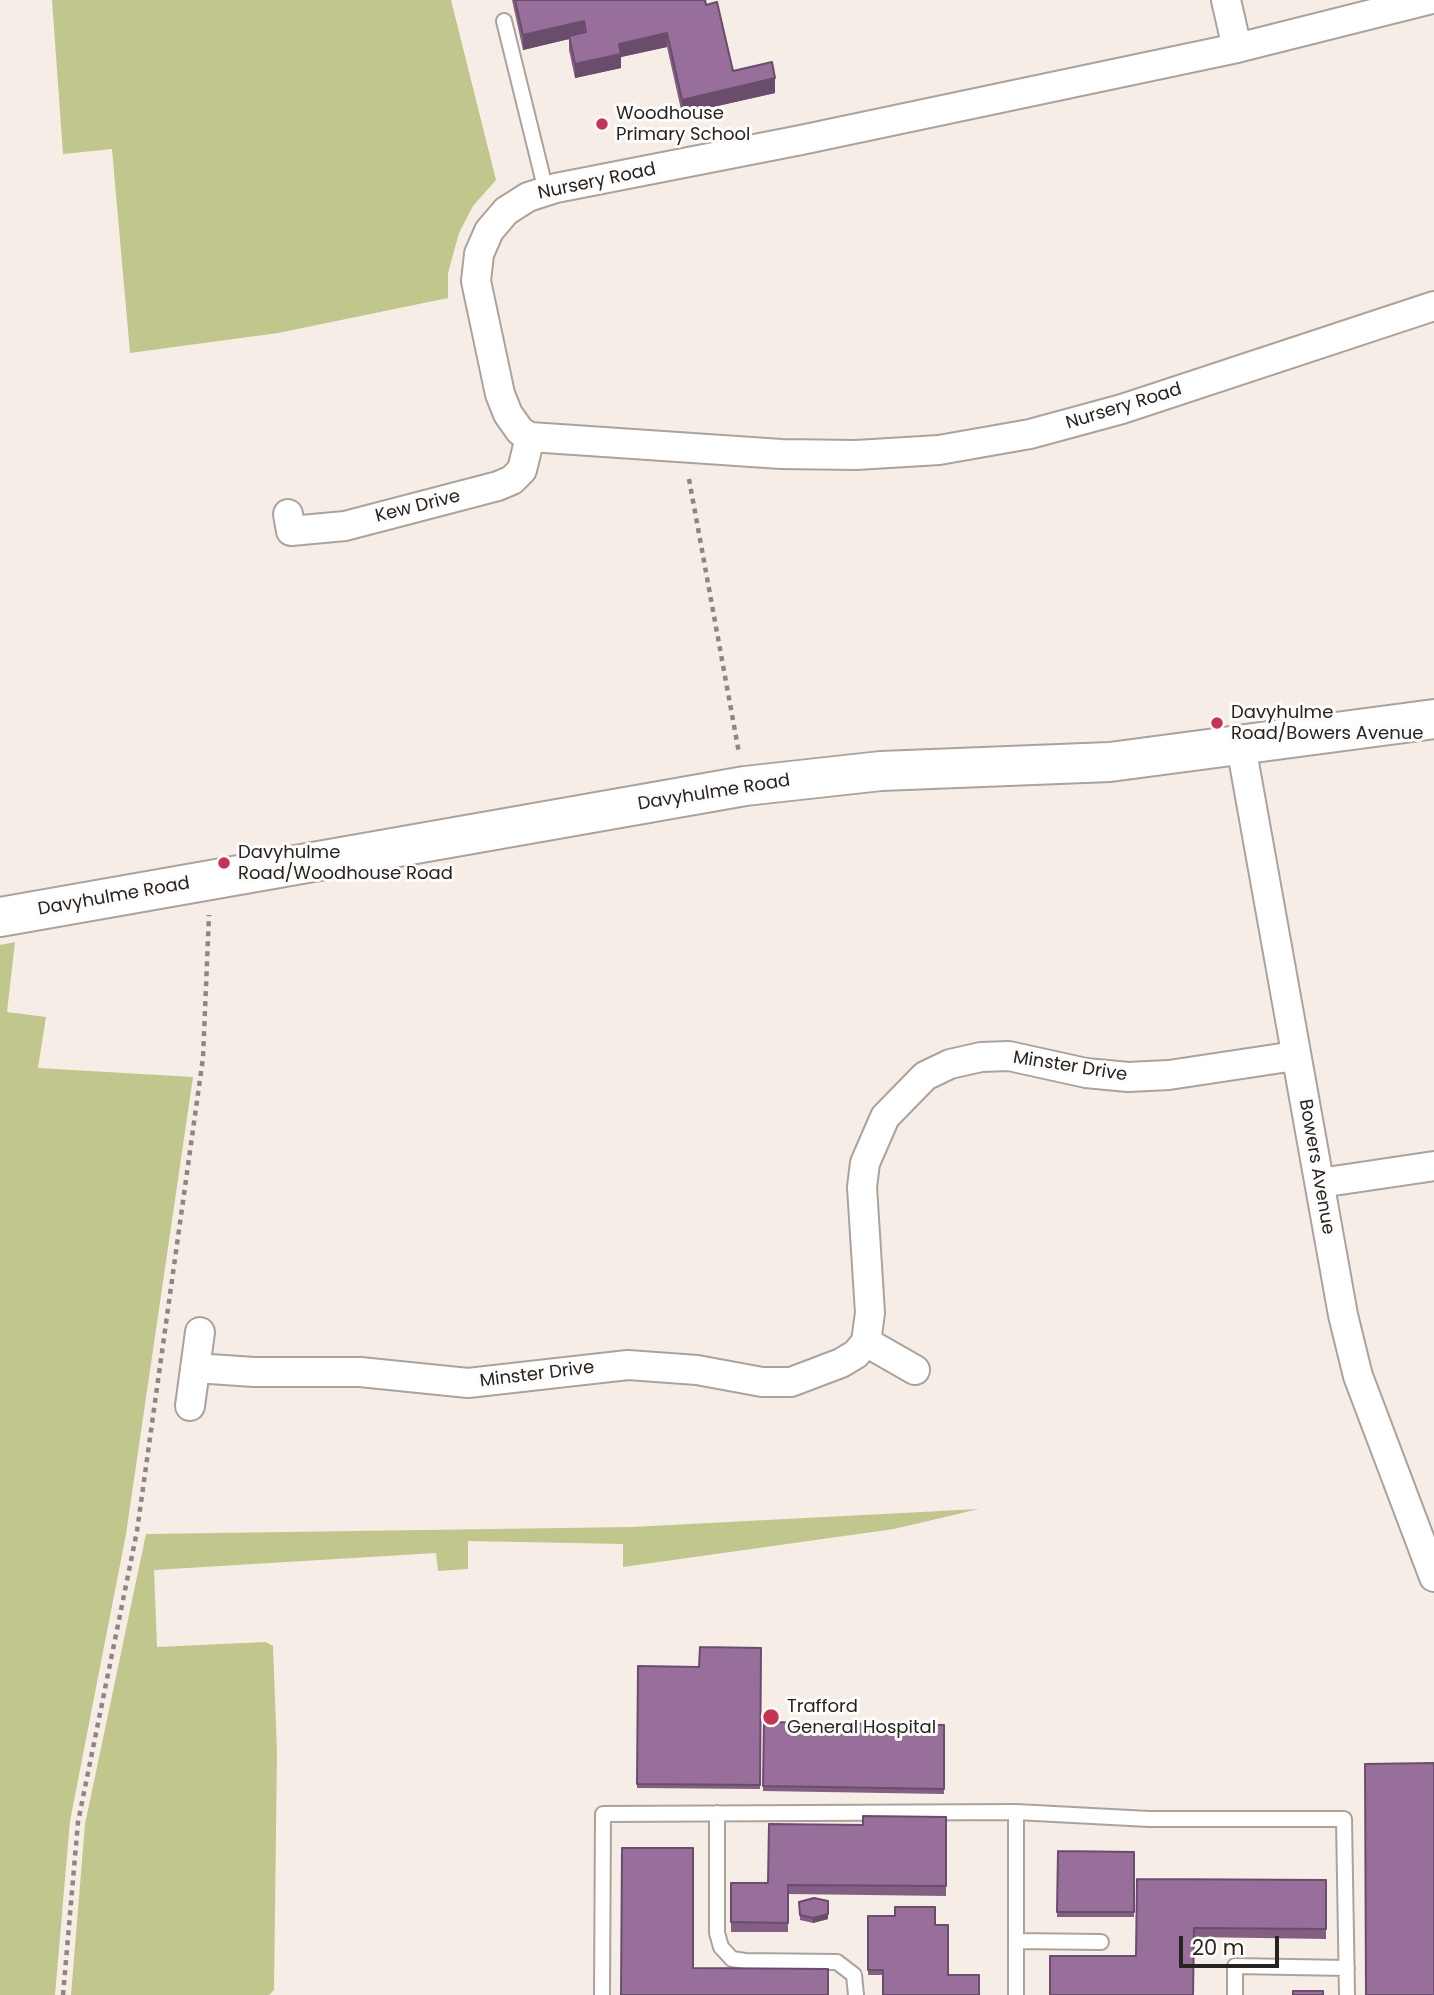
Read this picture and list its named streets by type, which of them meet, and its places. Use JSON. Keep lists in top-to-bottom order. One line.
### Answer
{"streets":{"street":["Nursery Road","Kew Drive","Davyhulme Road","Minster Drive","Bowers Avenue"]},"crossings":[["Nursery Road","Kew Drive"],["Davyhulme Road","Bowers Avenue"],["Minster Drive","Bowers Avenue"]],"places":["Woodhouse Primary School","Davyhulme Road/Bowers Avenue","Davyhulme Road/Woodhouse Road","Trafford General Hospital"],"scale_bar":"20 m"}
